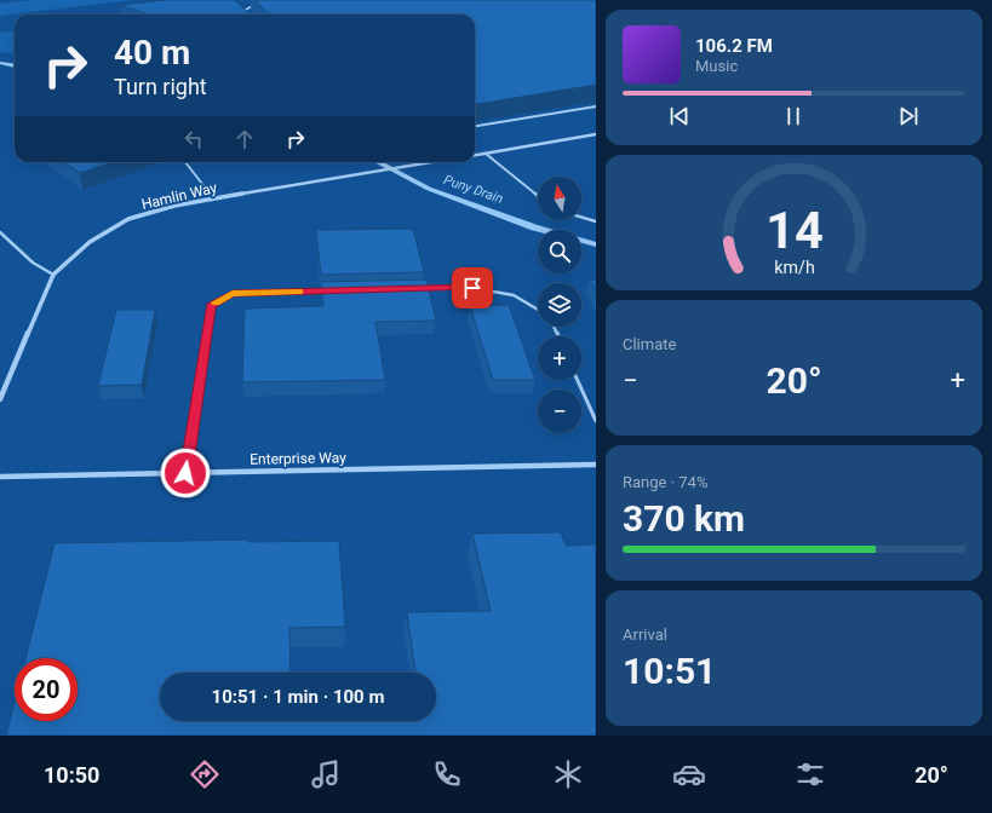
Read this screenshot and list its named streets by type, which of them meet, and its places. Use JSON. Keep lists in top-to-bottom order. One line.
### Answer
{"streets":{"street":["Hamlin Way","Enterprise Way"]},"water":["Puny Drain"],"north":"top","page":{"turn":["40 m","Turn right"],"song":["106.2 FM","Music"],"map_buttons":["+","−"],"tile":["Climate",["Range · 74%","370 km"],["Arrival","10:51"]],"heat":["−","20°","+"],"limit":"20","trip":"10:51 · 1 min · 100 m","tabs":["10:50","20°"],"gauge":["14","km/h"]}}
